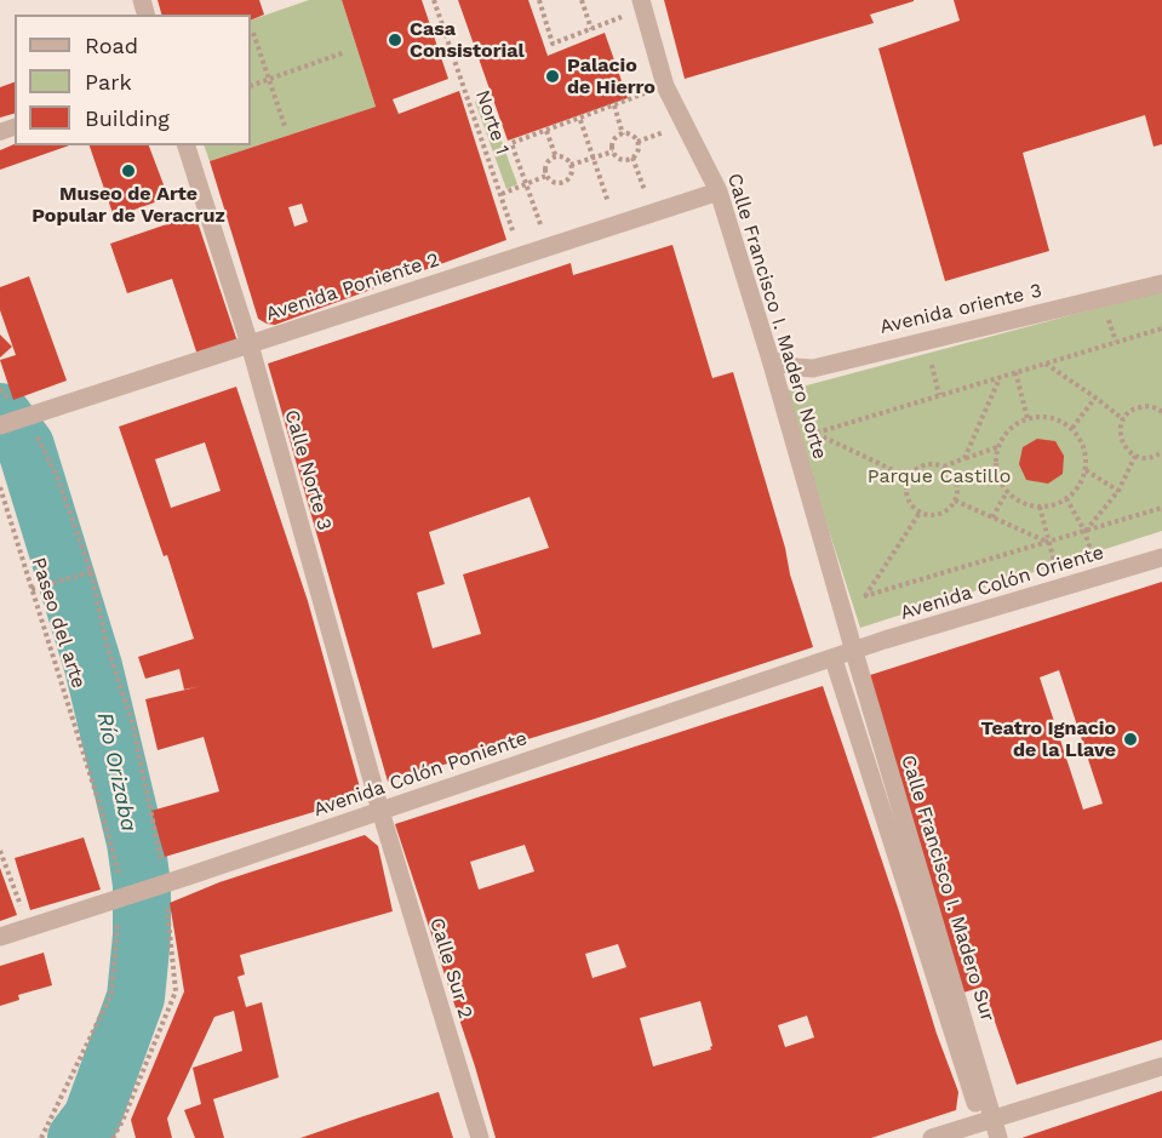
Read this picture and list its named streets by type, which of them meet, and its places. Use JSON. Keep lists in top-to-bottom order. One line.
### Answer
{"streets":{"street":["Avenida Poniente 2","Avenida oriente 3","Calle Francisco I. Madero Norte","Calle Norte 3","Avenida Colón Oriente","Avenida Colón Poniente","Calle Francisco I. Madero Sur","Calle Sur 2"],"path":["Norte 1","Paseo del arte"]},"crossings":[["Norte 1","Avenida Poniente 2"],["Avenida Poniente 2","Calle Francisco I. Madero Norte"],["Avenida Poniente 2","Calle Norte 3"],["Avenida Poniente 2","Paseo del arte"],["Avenida oriente 3","Calle Francisco I. Madero Norte"],["Calle Francisco I. Madero Norte","Avenida Colón Oriente"],["Calle Francisco I. Madero Norte","Avenida Colón Poniente"],["Calle Francisco I. Madero Norte","Calle Francisco I. Madero Sur"],["Calle Norte 3","Avenida Colón Poniente"],["Calle Norte 3","Calle Sur 2"],["Avenida Colón Oriente","Avenida Colón Poniente"],["Avenida Colón Oriente","Calle Francisco I. Madero Sur"],["Avenida Colón Poniente","Calle Francisco I. Madero Sur"],["Avenida Colón Poniente","Calle Sur 2"]],"water":["Río Orizaba"],"parks":["Parque Castillo"],"places":["Casa Consistorial","Palacio de Hierro","Museo de Arte Popular de Veracruz","Teatro Ignacio de la Llave"],"legend":["Road","Park","Building"]}
